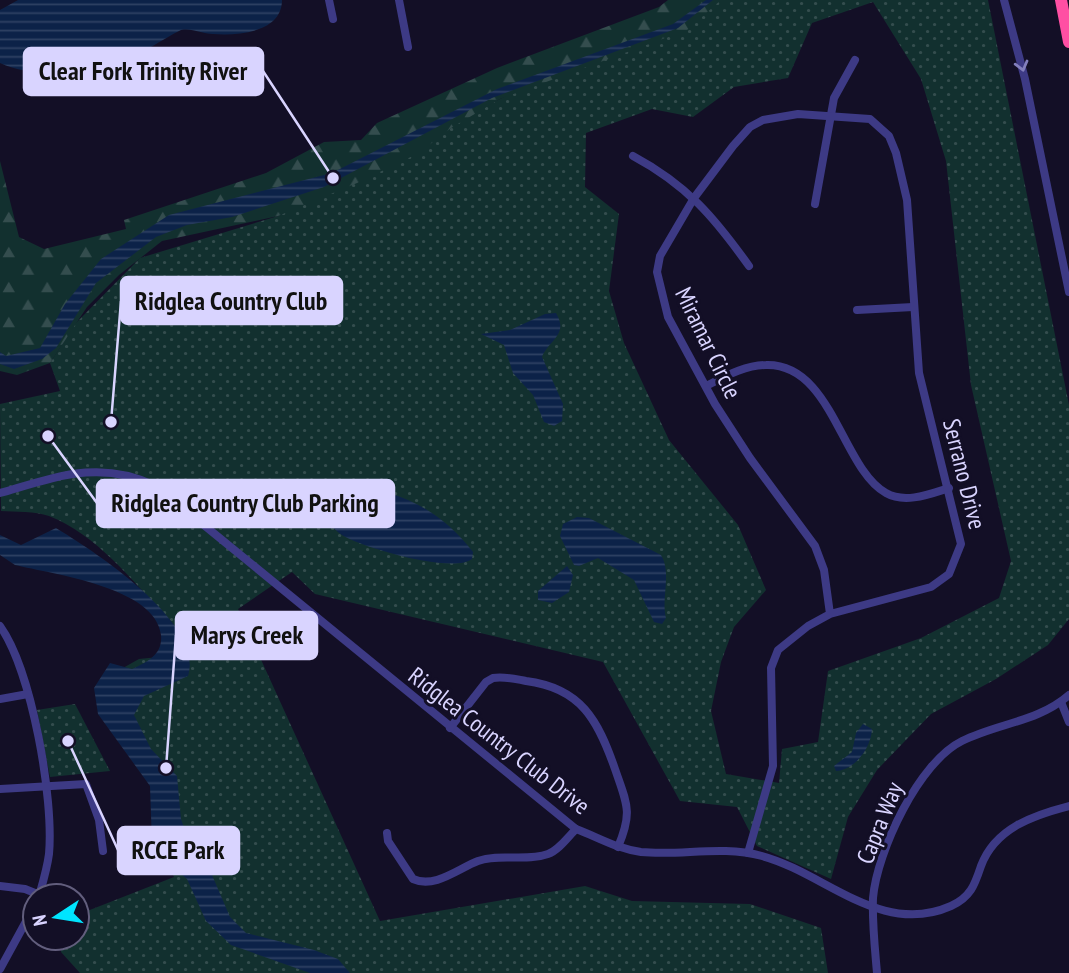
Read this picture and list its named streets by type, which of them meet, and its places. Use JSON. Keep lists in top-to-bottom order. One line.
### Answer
{"streets":{"street":["Miramar Circle","Serrano Drive","Ridglea Country Club Drive","Capra Way"]},"crossings":[["Miramar Circle","Serrano Drive"],["Serrano Drive","Ridglea Country Club Drive"],["Ridglea Country Club Drive","Capra Way"]],"places":["Clear Fork Trinity River","Ridglea Country Club","Ridglea Country Club Parking","RCCE Park","Marys Creek"],"north":"left"}
